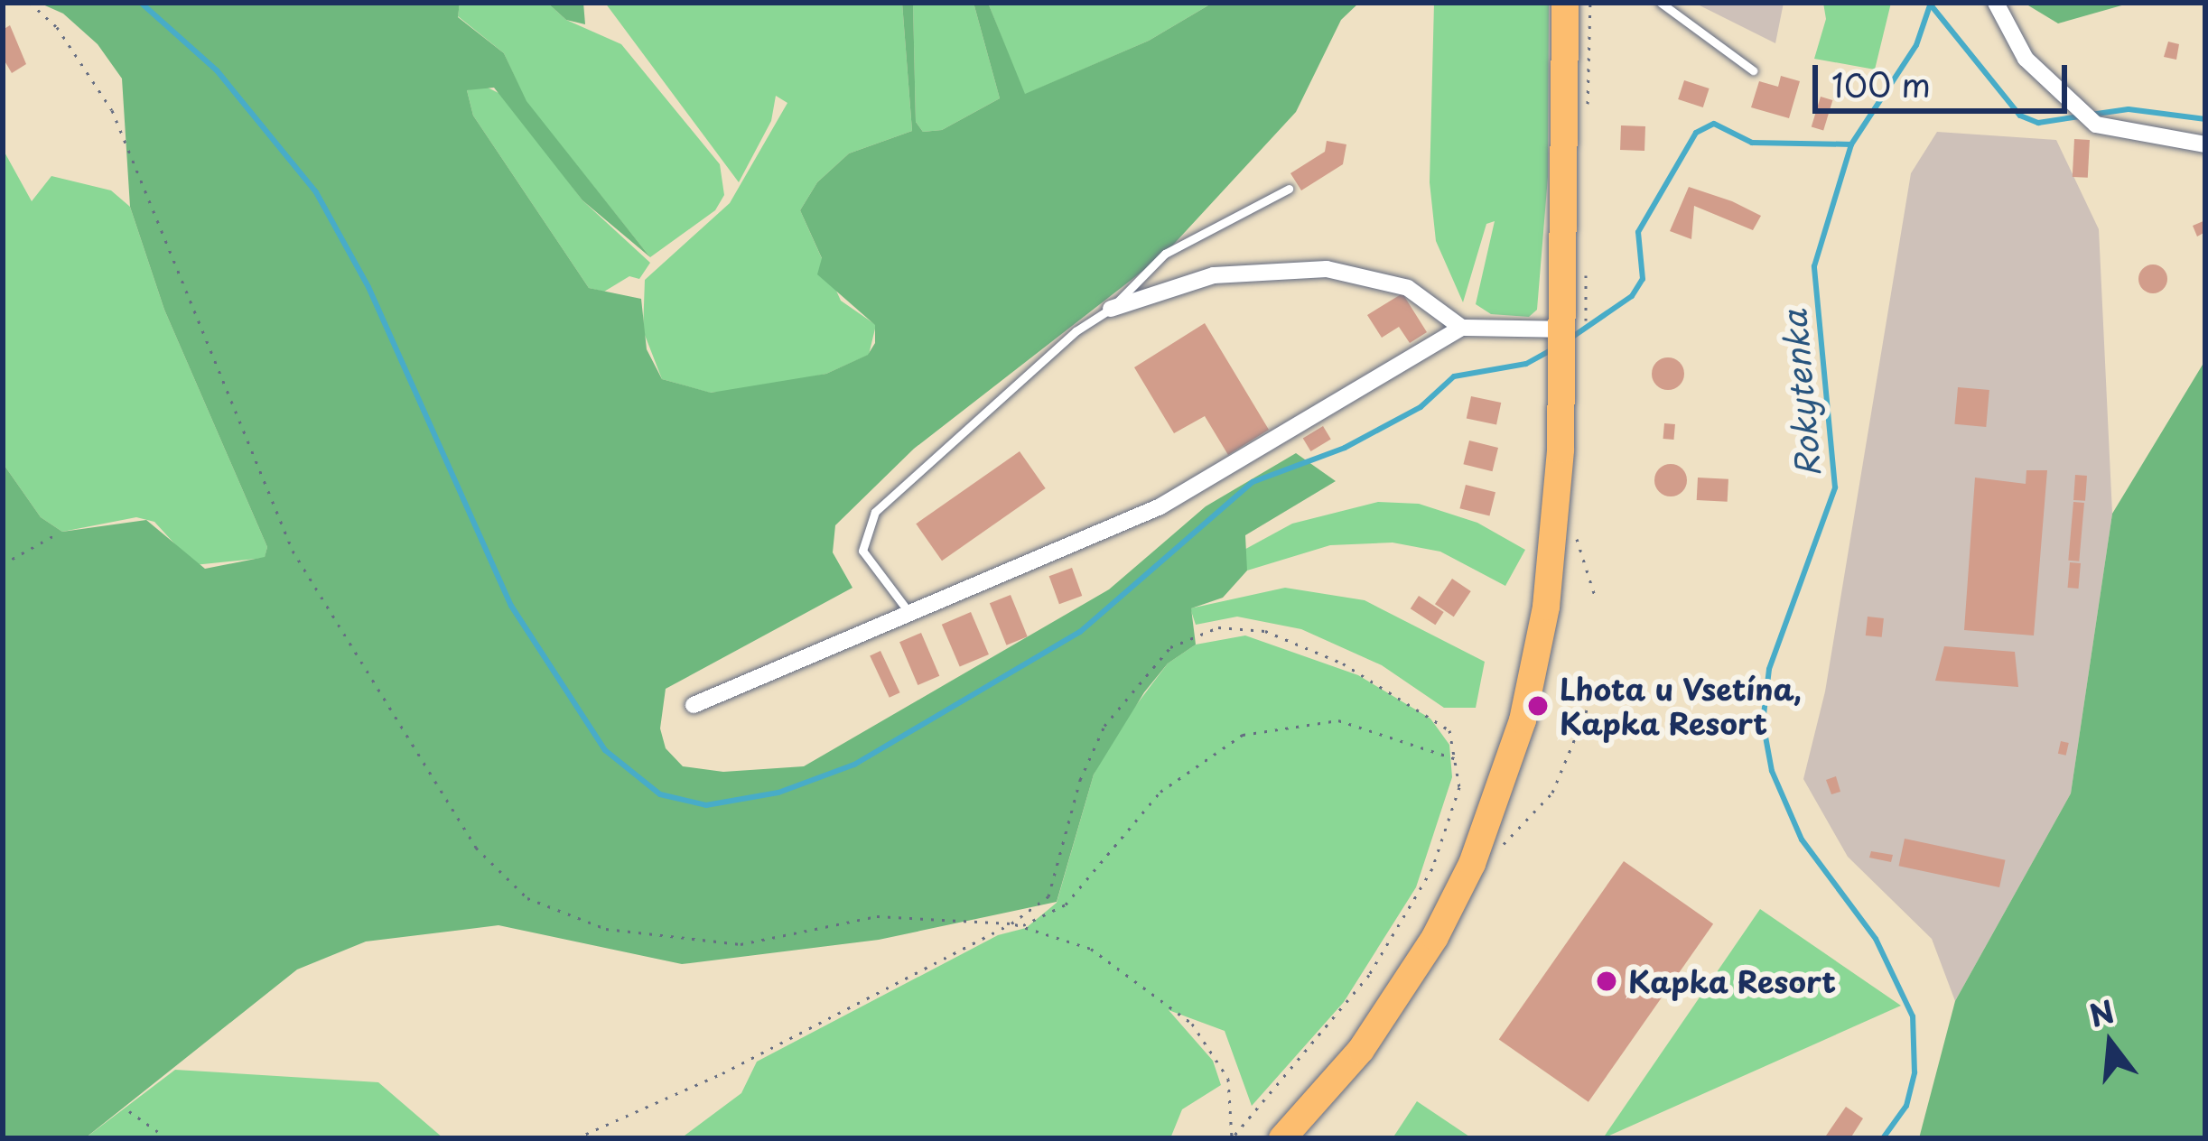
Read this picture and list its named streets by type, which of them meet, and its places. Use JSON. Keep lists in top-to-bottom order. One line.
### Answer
{"water":["Rokytenka"],"places":["Lhota u Vsetína, Kapka Resort","Kapka Resort"],"scale_bar":"100 m","north":"top"}
